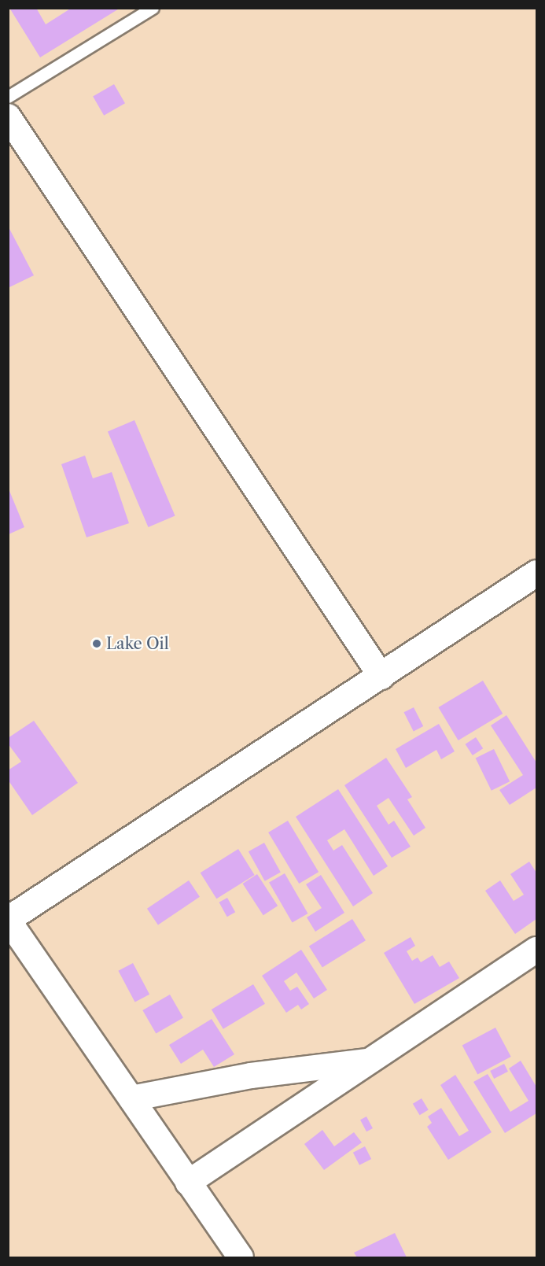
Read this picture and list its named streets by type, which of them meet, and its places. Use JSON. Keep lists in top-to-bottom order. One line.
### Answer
{"places":["Lake Oil"]}
